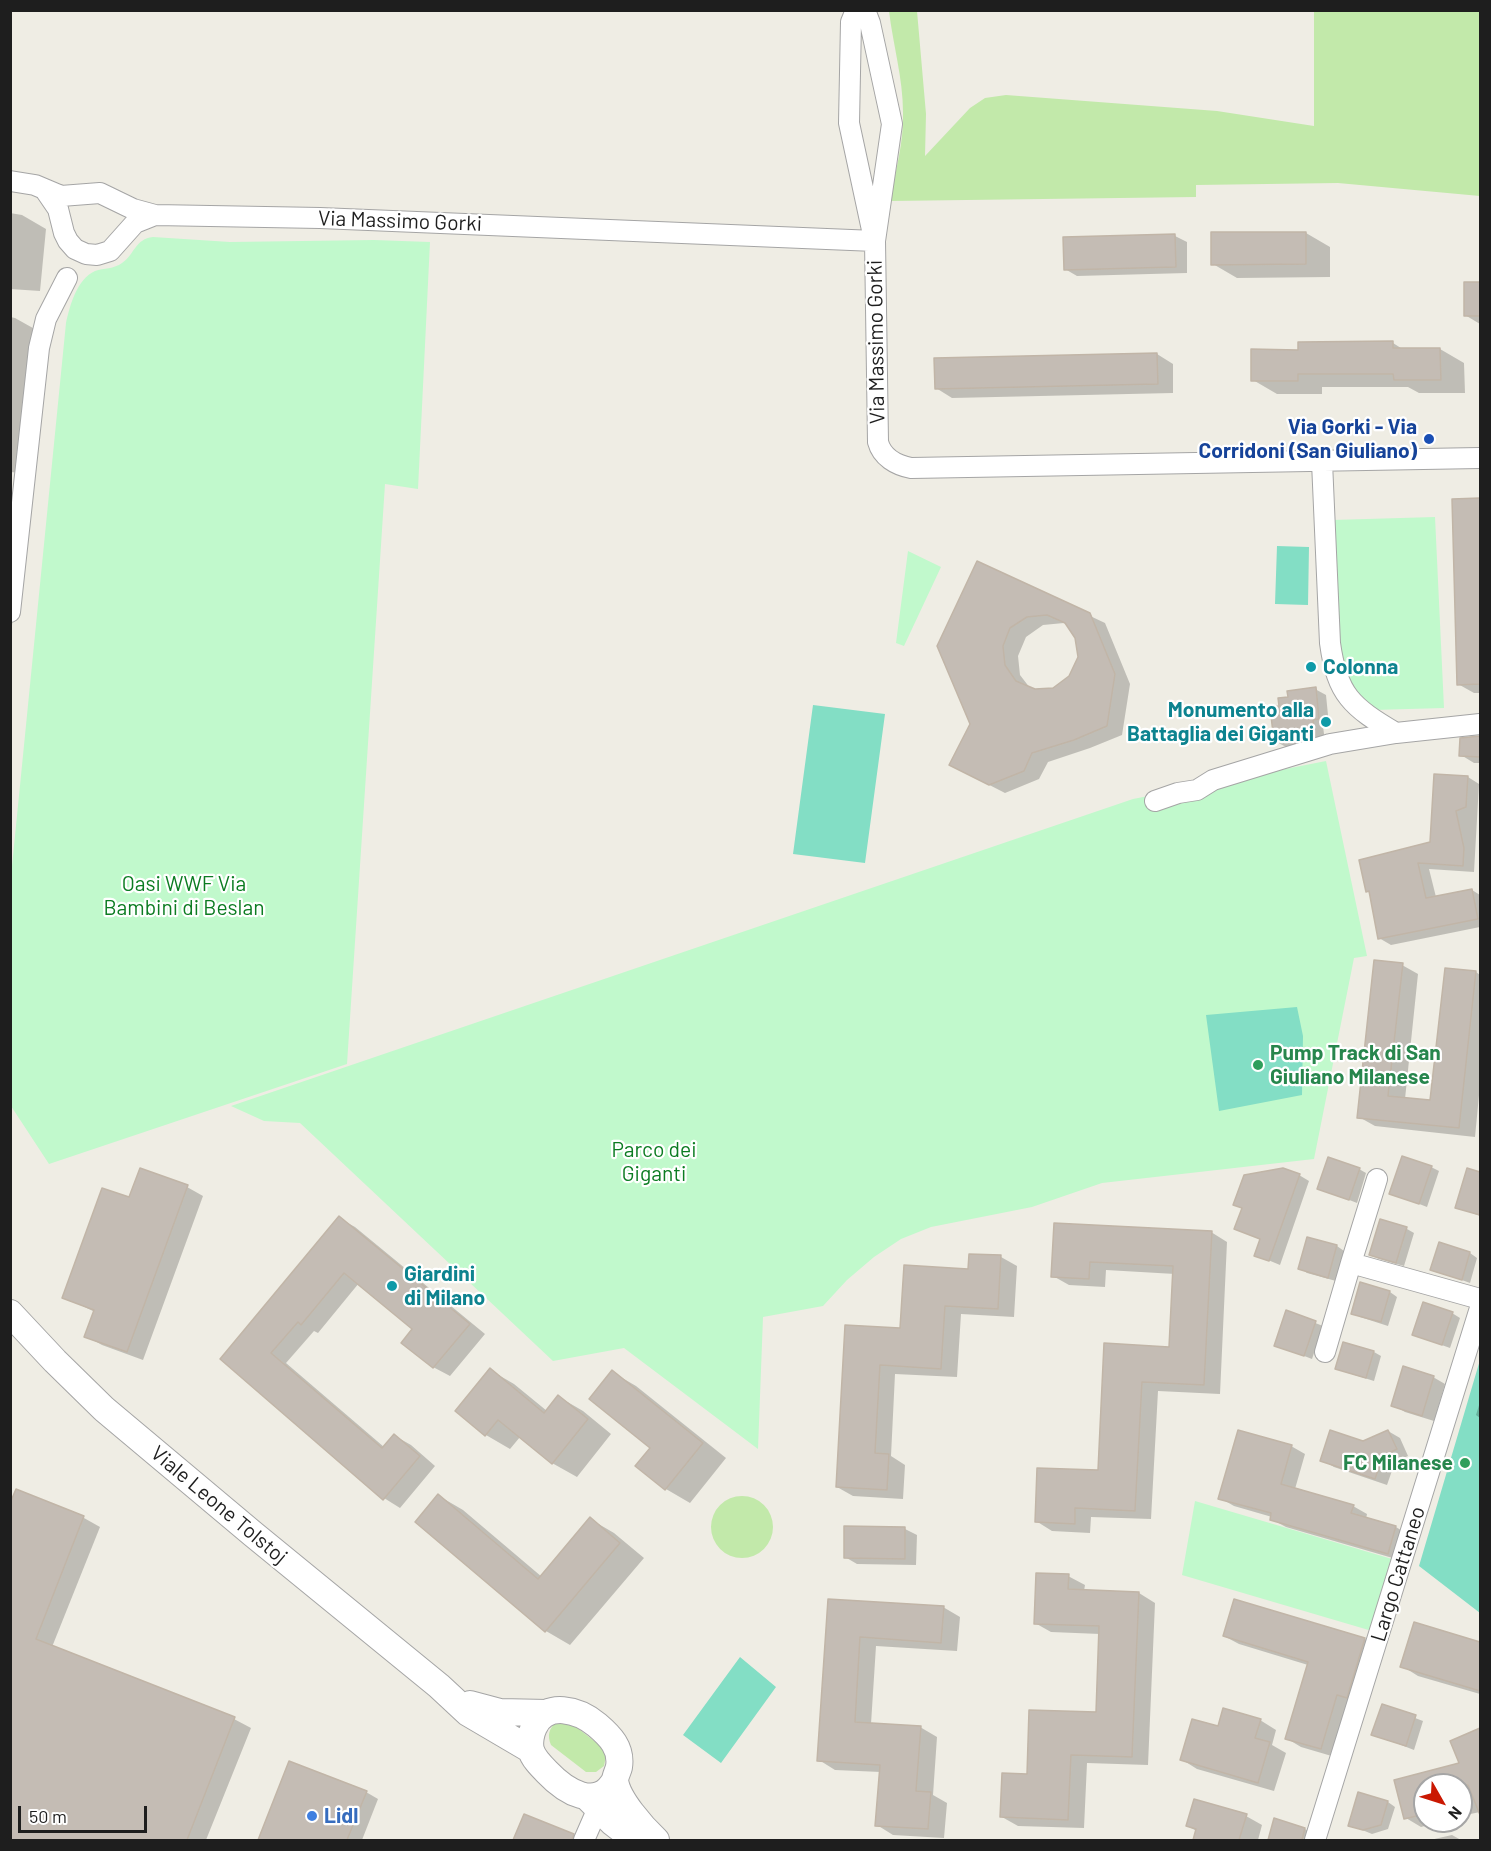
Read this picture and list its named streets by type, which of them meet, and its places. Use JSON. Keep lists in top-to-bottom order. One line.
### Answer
{"streets":{"street":["Via Massimo Gorki","Viale Leone Tolstoj","Largo Cattaneo"]},"parks":["Oasi WWF Via Bambini di Beslan","Parco dei Giganti"],"places":["Via Gorki - Via Corridoni (San Giuliano)","Colonna","Monumento alla Battaglia dei Giganti","Pump Track di San Giuliano Milanese","Giardini di Milano","FC Milanese","Lidl"],"scale_bar":"50 m","north":"bottom right"}
